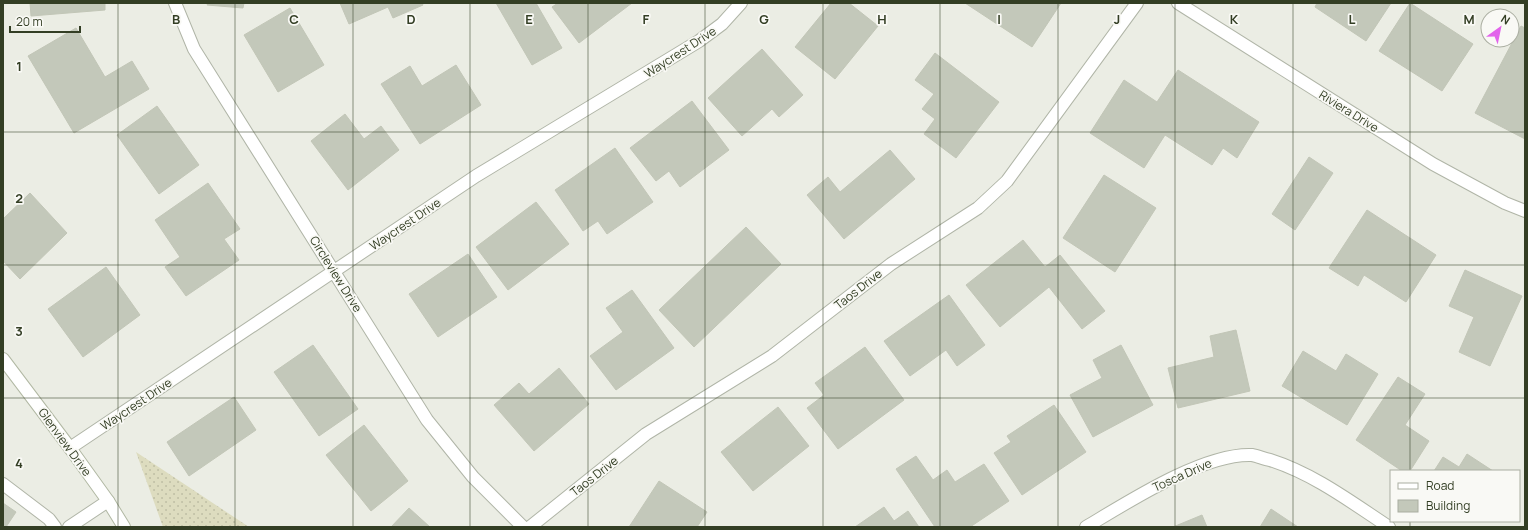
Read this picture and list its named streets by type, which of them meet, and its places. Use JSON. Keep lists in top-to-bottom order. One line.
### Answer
{"streets":{"street":["Waycrest Drive","Riviera Drive","Circleview Drive","Taos Drive","Glenview Drive","Tosca Drive"]},"crossings":[["Waycrest Drive","Circleview Drive"],["Waycrest Drive","Glenview Drive"]],"legend":["Road","Building"],"scale_bar":"20 m","north":"top right","grid":{"columns":["B","C","D","E","F","G","H","I","J","K","L","M"],"rows":["1","2","3","4"]}}
